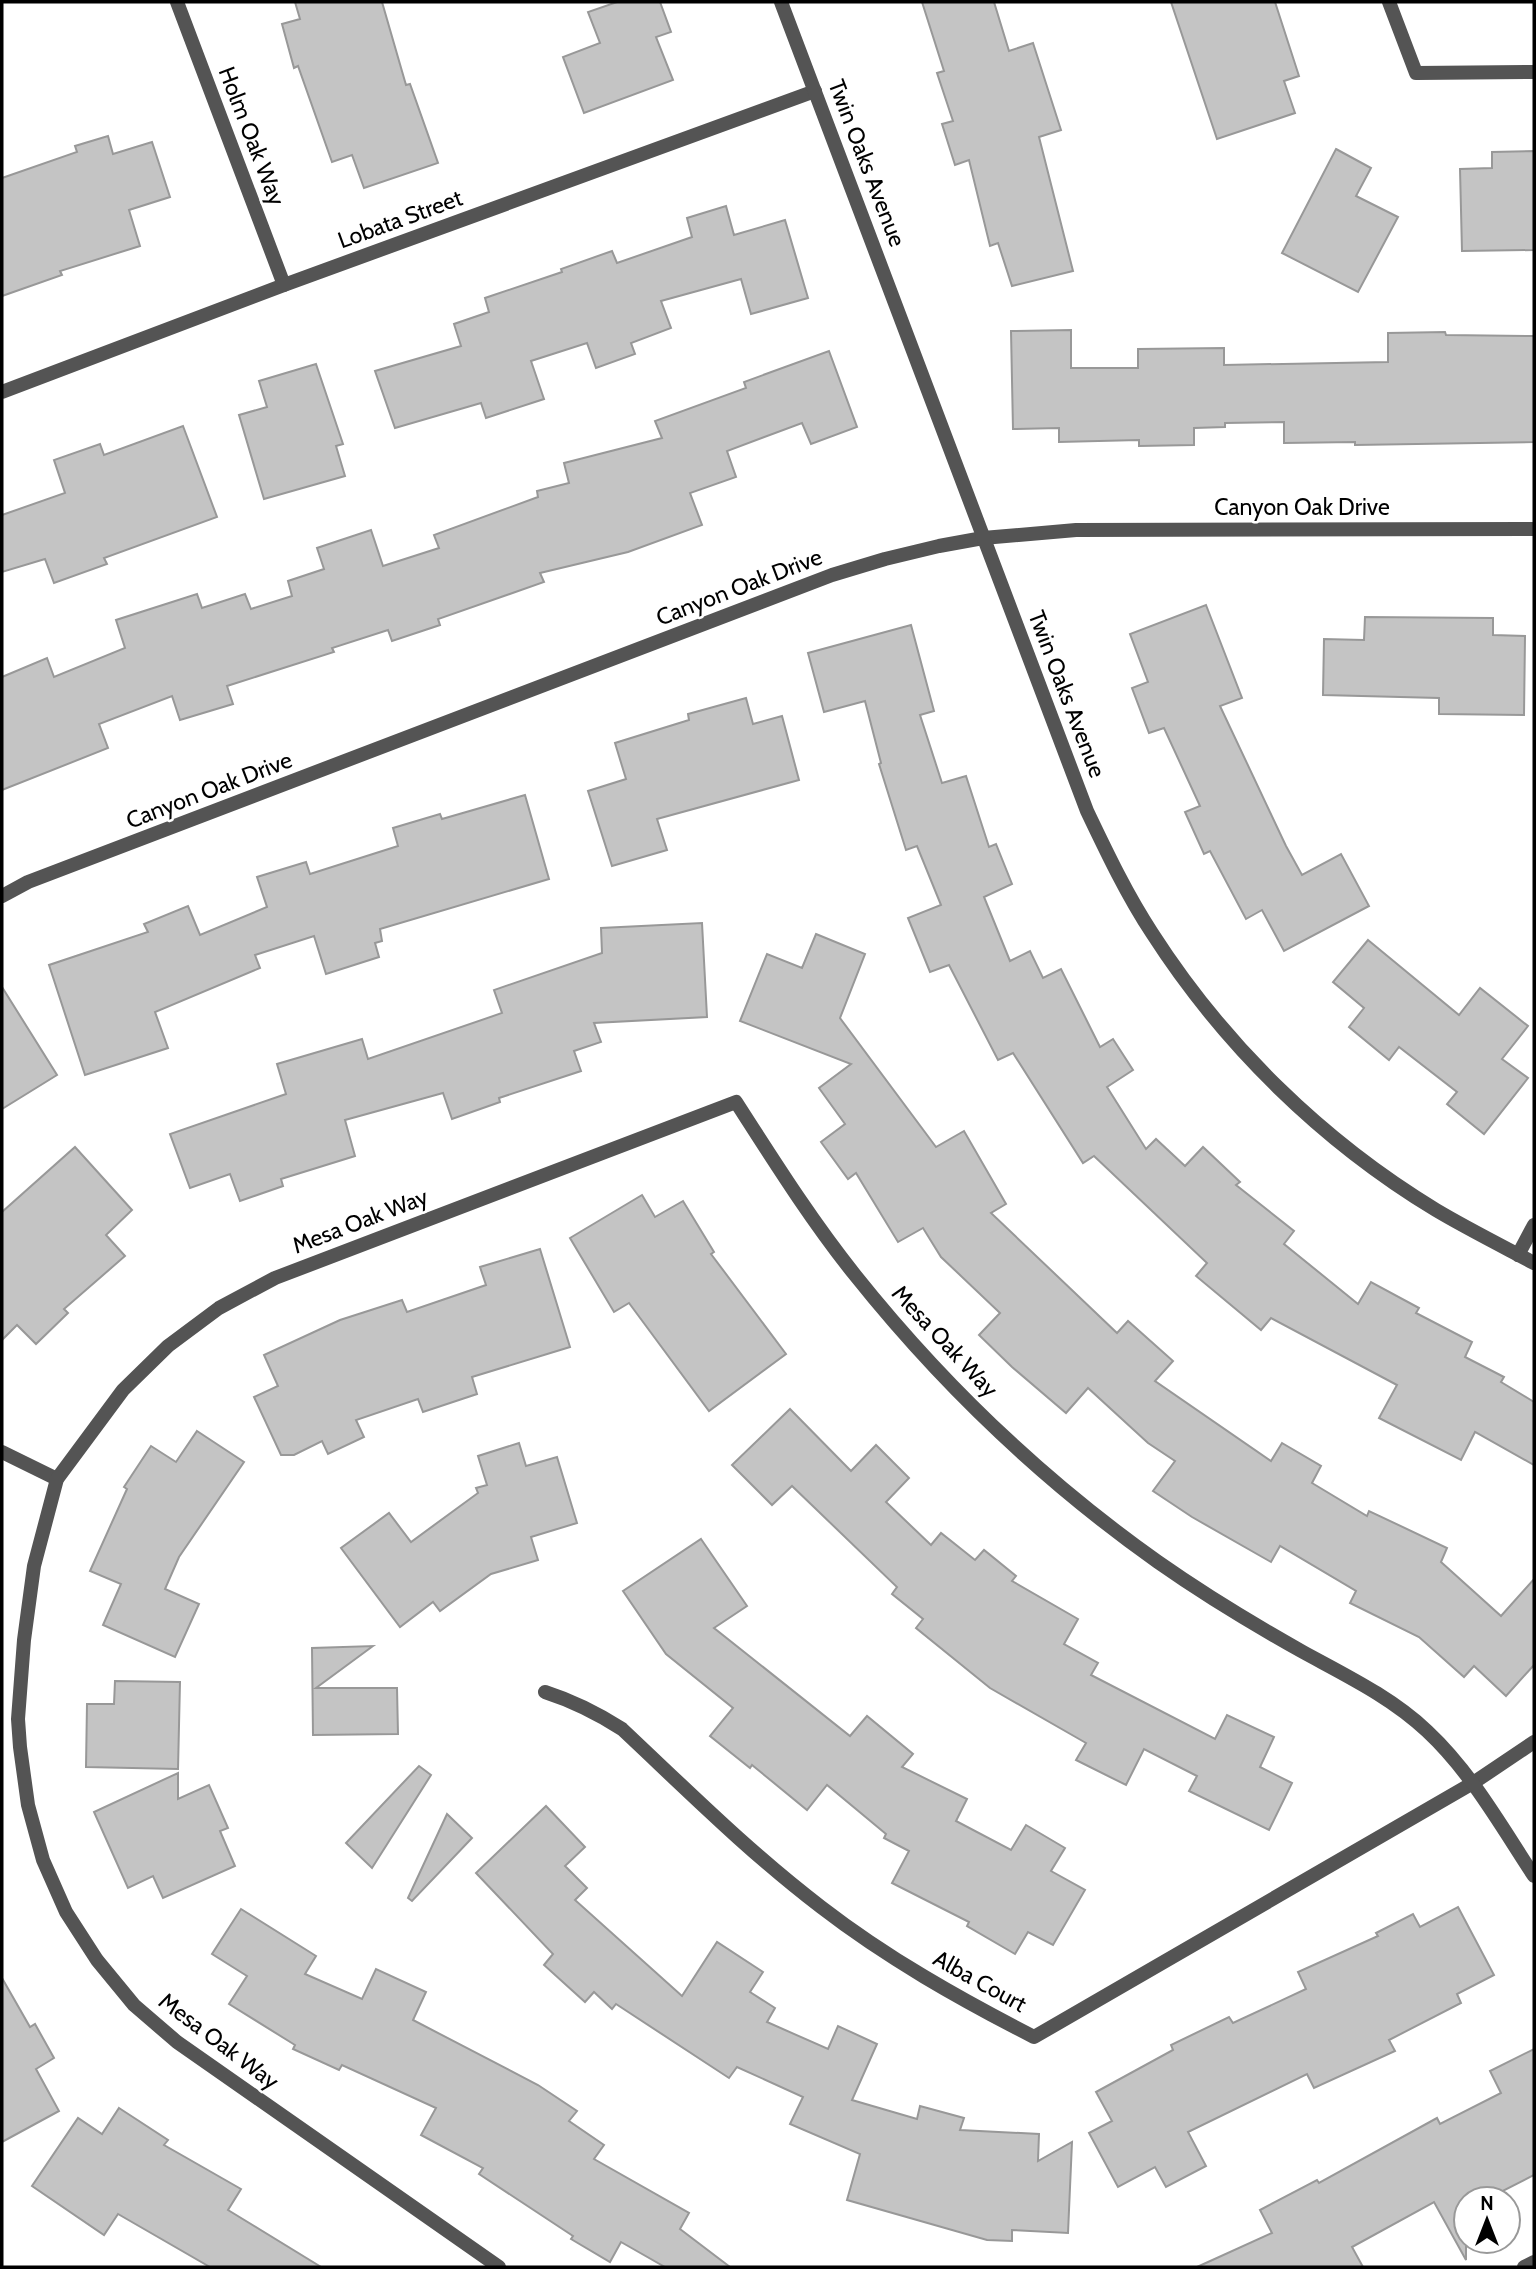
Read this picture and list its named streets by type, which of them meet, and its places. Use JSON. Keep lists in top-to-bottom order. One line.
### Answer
{"streets":{"street":["Holm Oak Way","Twin Oaks Avenue","Lobata Street","Canyon Oak Drive","Mesa Oak Way","Alba Court"]},"crossings":[["Holm Oak Way","Lobata Street"],["Twin Oaks Avenue","Lobata Street"],["Twin Oaks Avenue","Canyon Oak Drive"],["Mesa Oak Way","Alba Court"]],"north":"top"}
